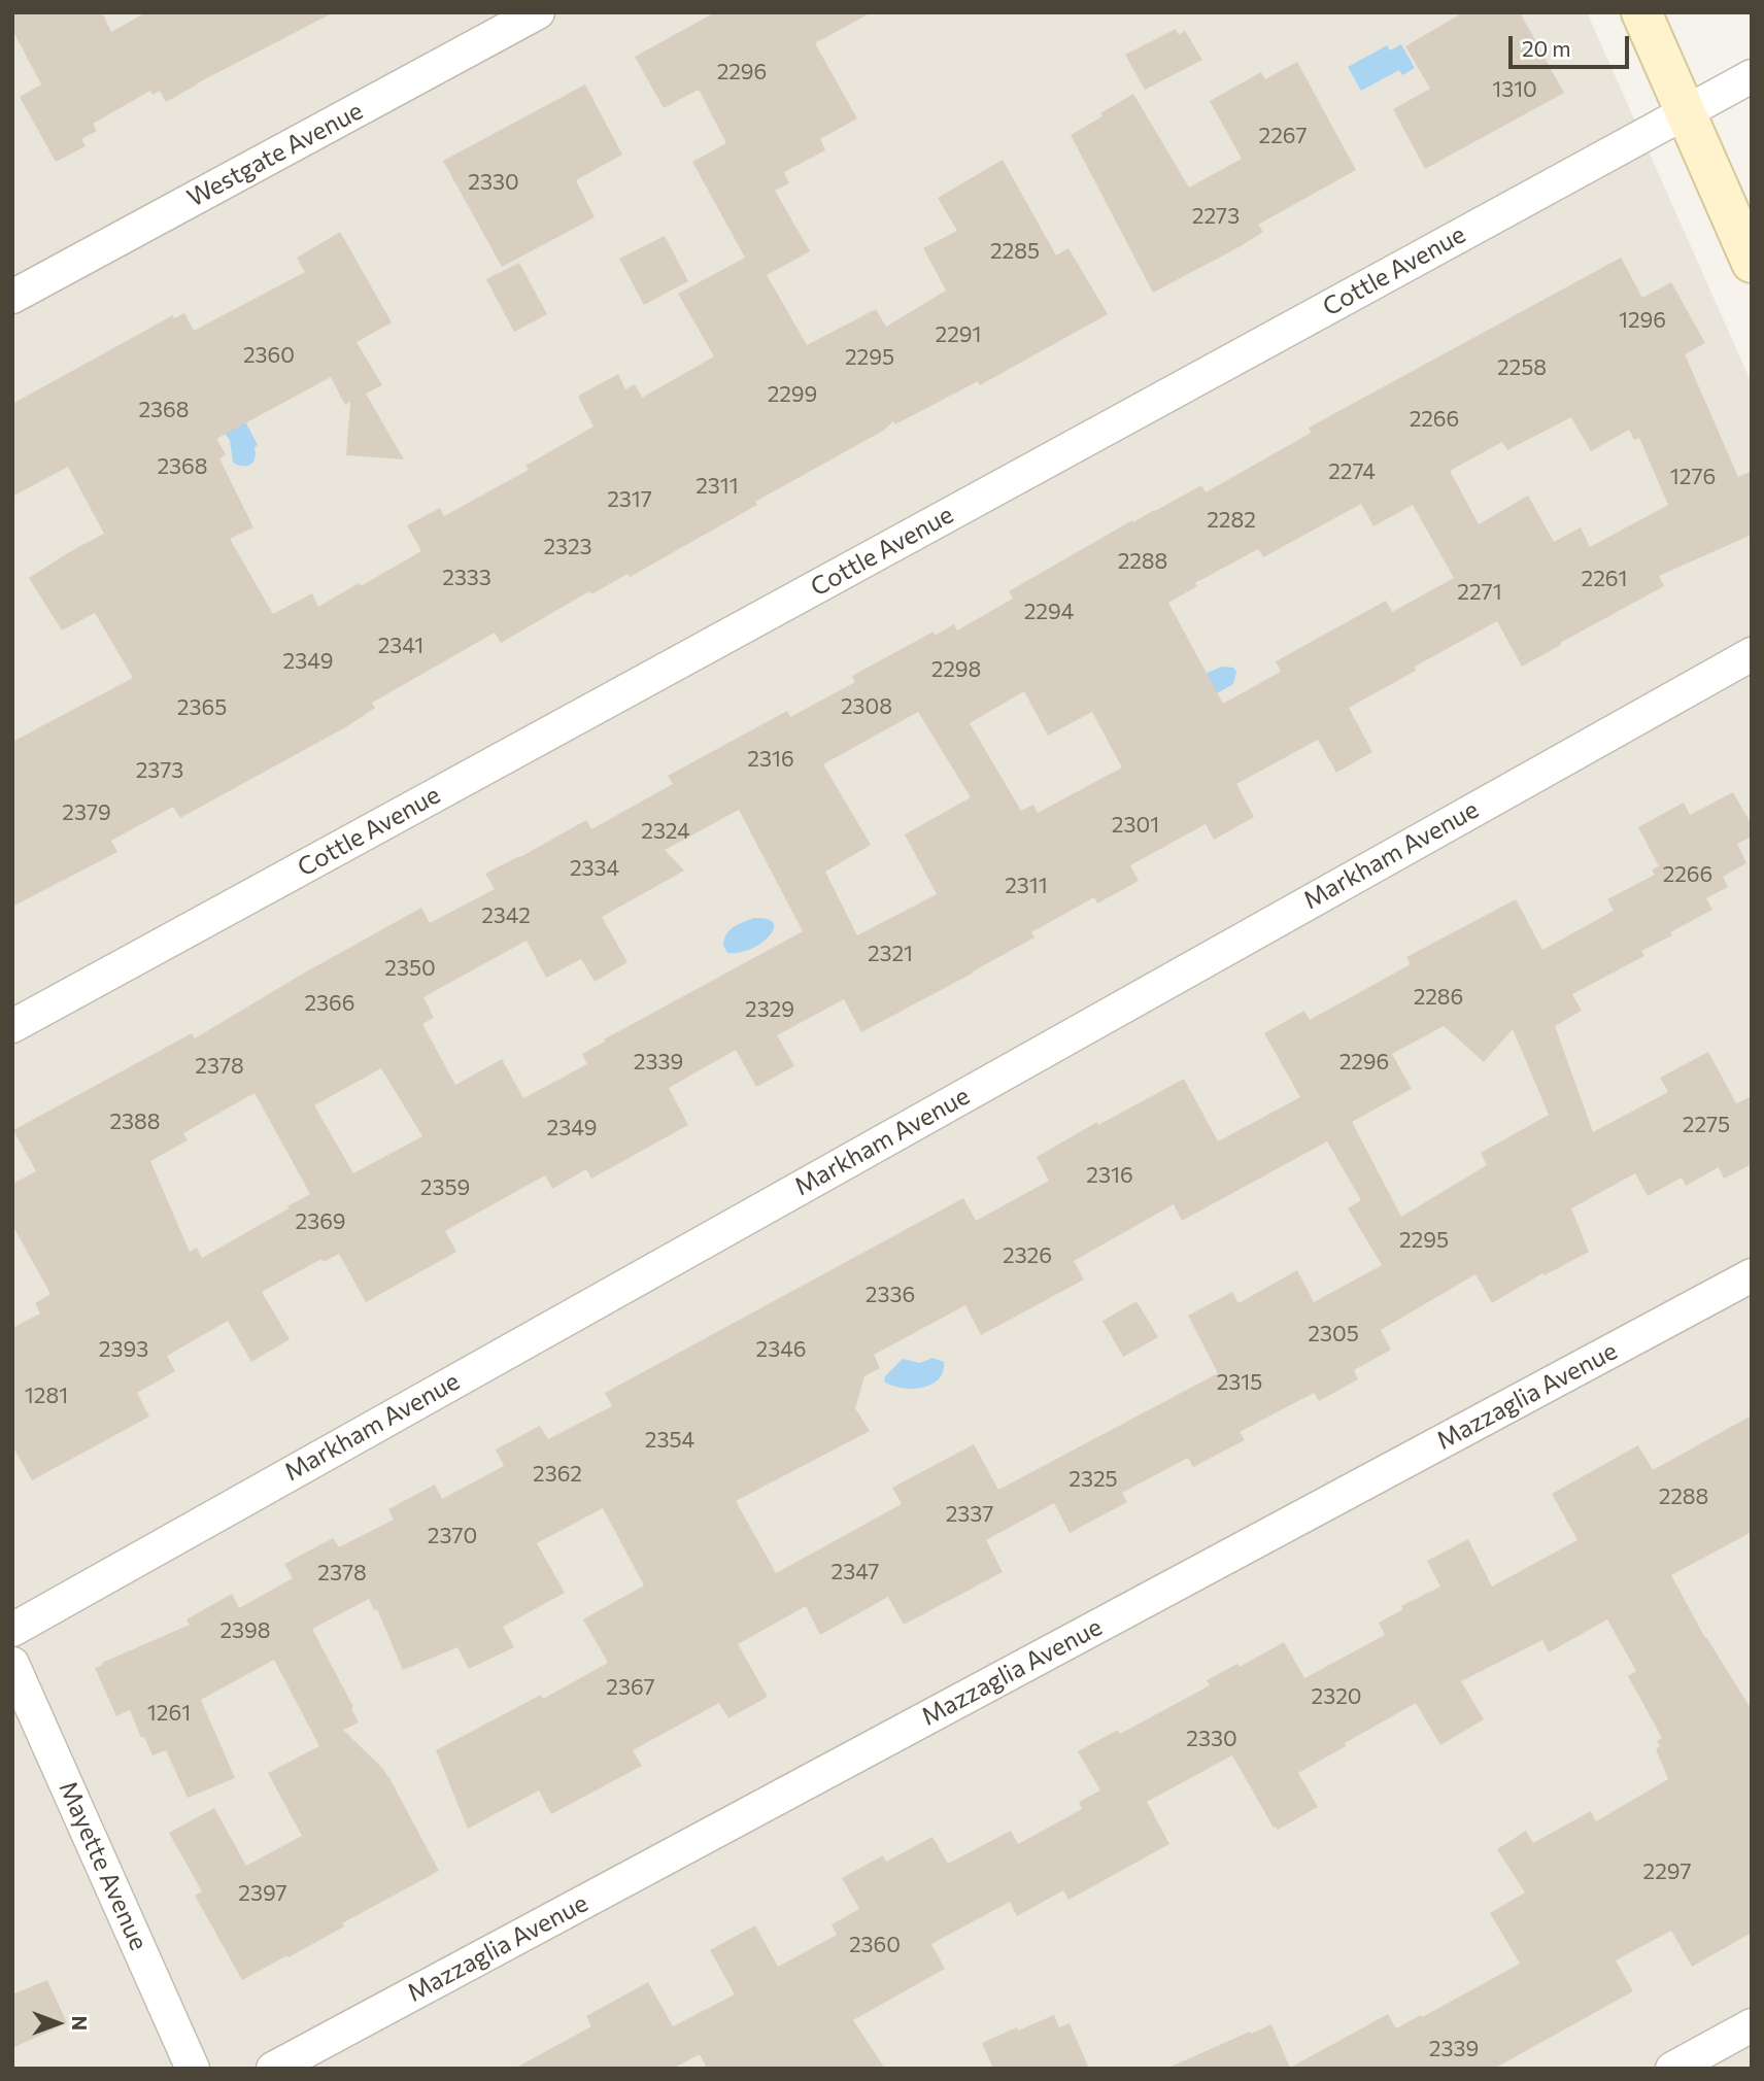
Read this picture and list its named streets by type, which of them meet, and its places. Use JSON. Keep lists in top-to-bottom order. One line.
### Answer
{"streets":{"street":["Westgate Avenue","Cottle Avenue","Markham Avenue","Mazzaglia Avenue","Mayette Avenue"]},"house_numbers":["2296","1310","2267","2330","2273","2285","1296","2291","2360","2295","2258","2299","2368","2266","2368","2274","1276","2311","2317","2282","2323","2288","2333","2261","2271","2294","2341","2349","2298","2308","2365","2316","2373","2379","2301","2324","2334","2266","2311","2342","2321","2350","2286","2366","2329","2339","2296","2378","2388","2275","2349","2316","2359","2369","2295","2326","2336","2305","2393","2346","2315","1281","2354","2362","2325","2288","2337","2370","2347","2378","2398","2367","2320","1261","2330","2297","2397","2360","2339"],"scale_bar":"20 m","north":"right"}
